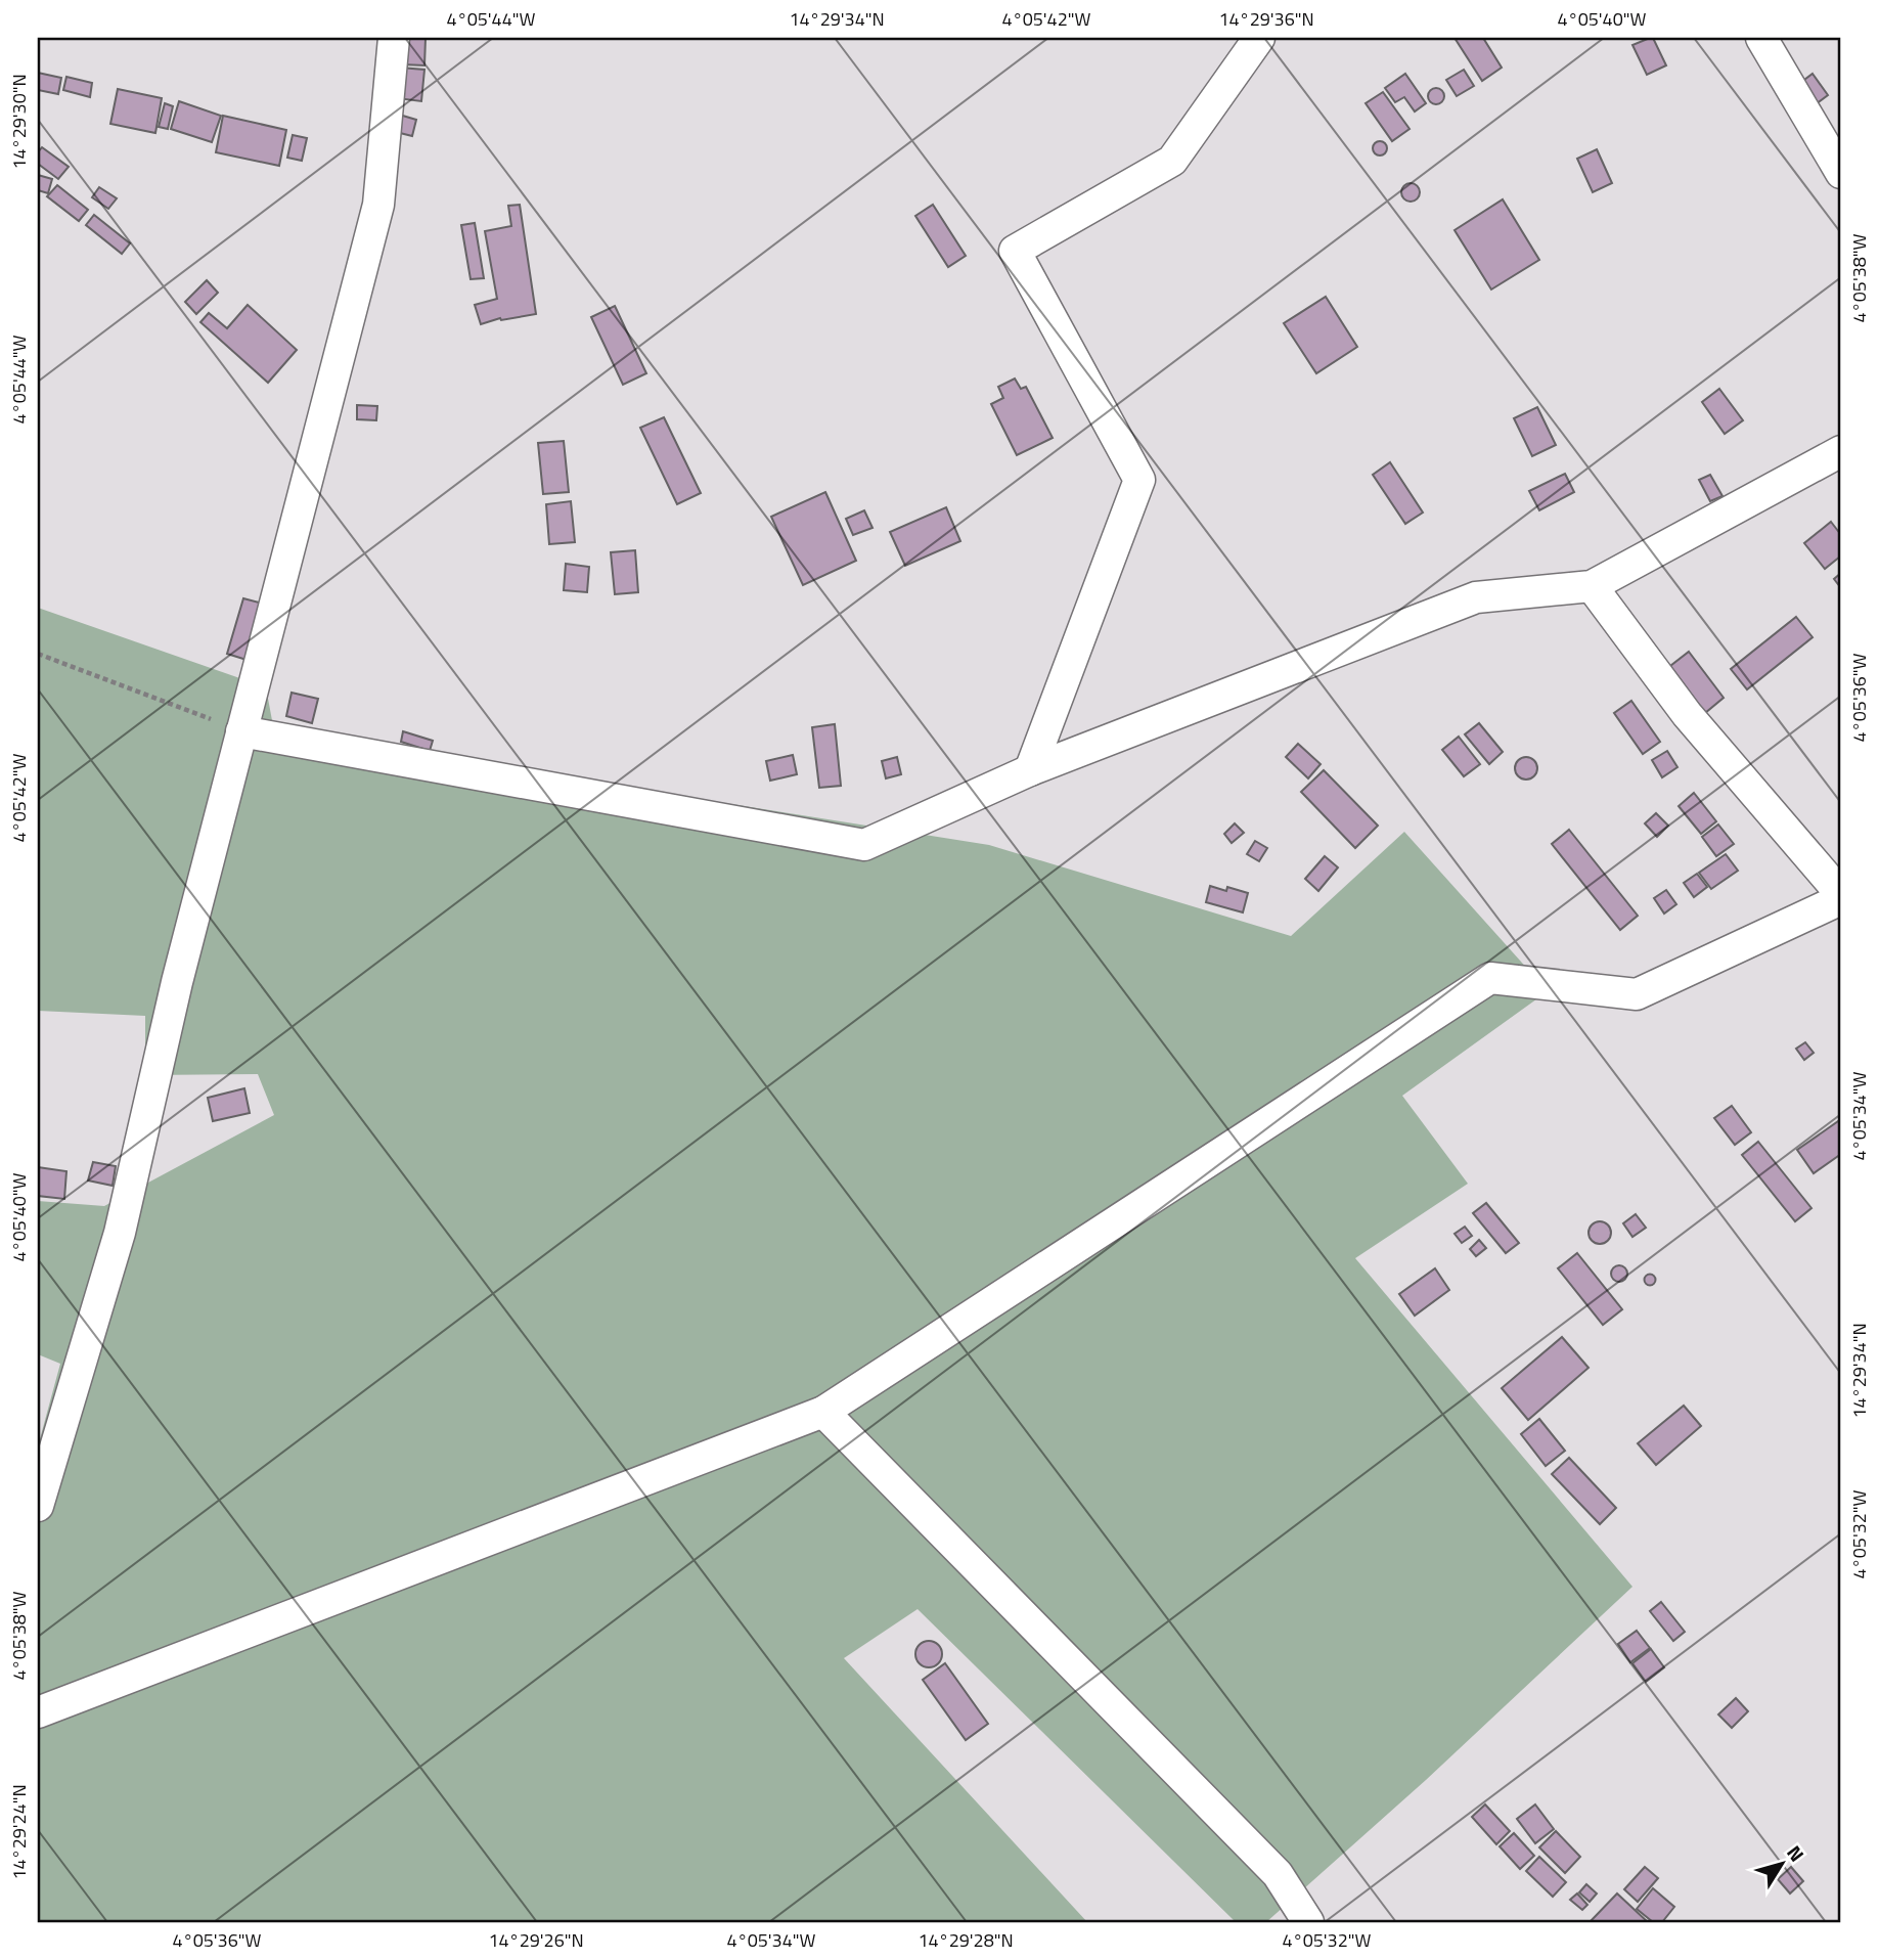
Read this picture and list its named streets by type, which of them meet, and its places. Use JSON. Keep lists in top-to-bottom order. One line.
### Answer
{"north":"top right","coordinates":["4°05'44\"W","14°29'34\"N","4°05'42\"W","14°29'36\"N","4°05'40\"W","14°29'30\"N","4°05'38\"W","4°05'36\"W","4°05'34\"W","4°05'32\"W","14°29'24\"N","14°29'26\"N","14°29'28\"N"]}
